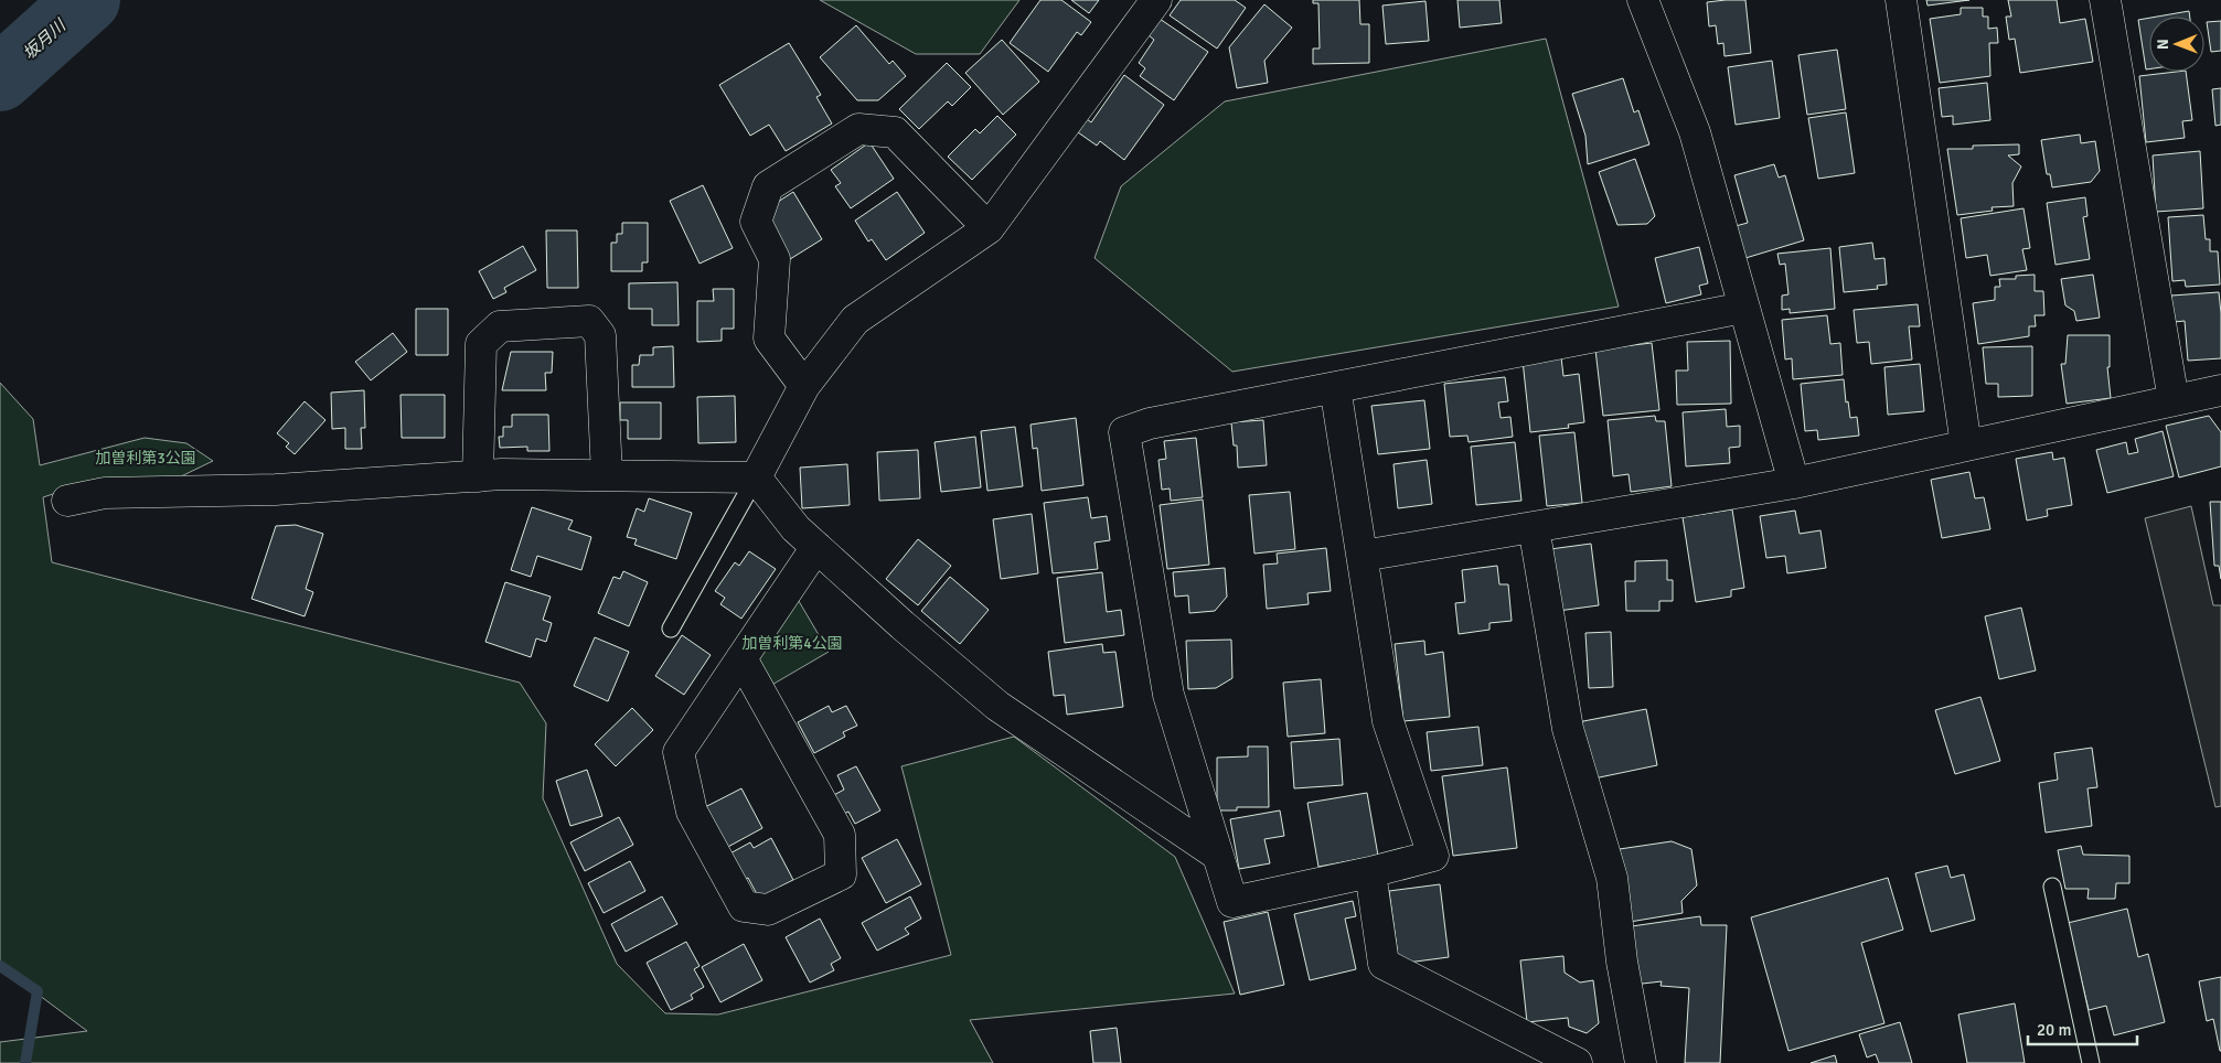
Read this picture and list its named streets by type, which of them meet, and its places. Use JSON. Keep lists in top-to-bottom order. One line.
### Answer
{"water":["坂月川"],"parks":["加曽利第3公園","加曽利第4公園"],"scale_bar":"20 m","north":"left"}
